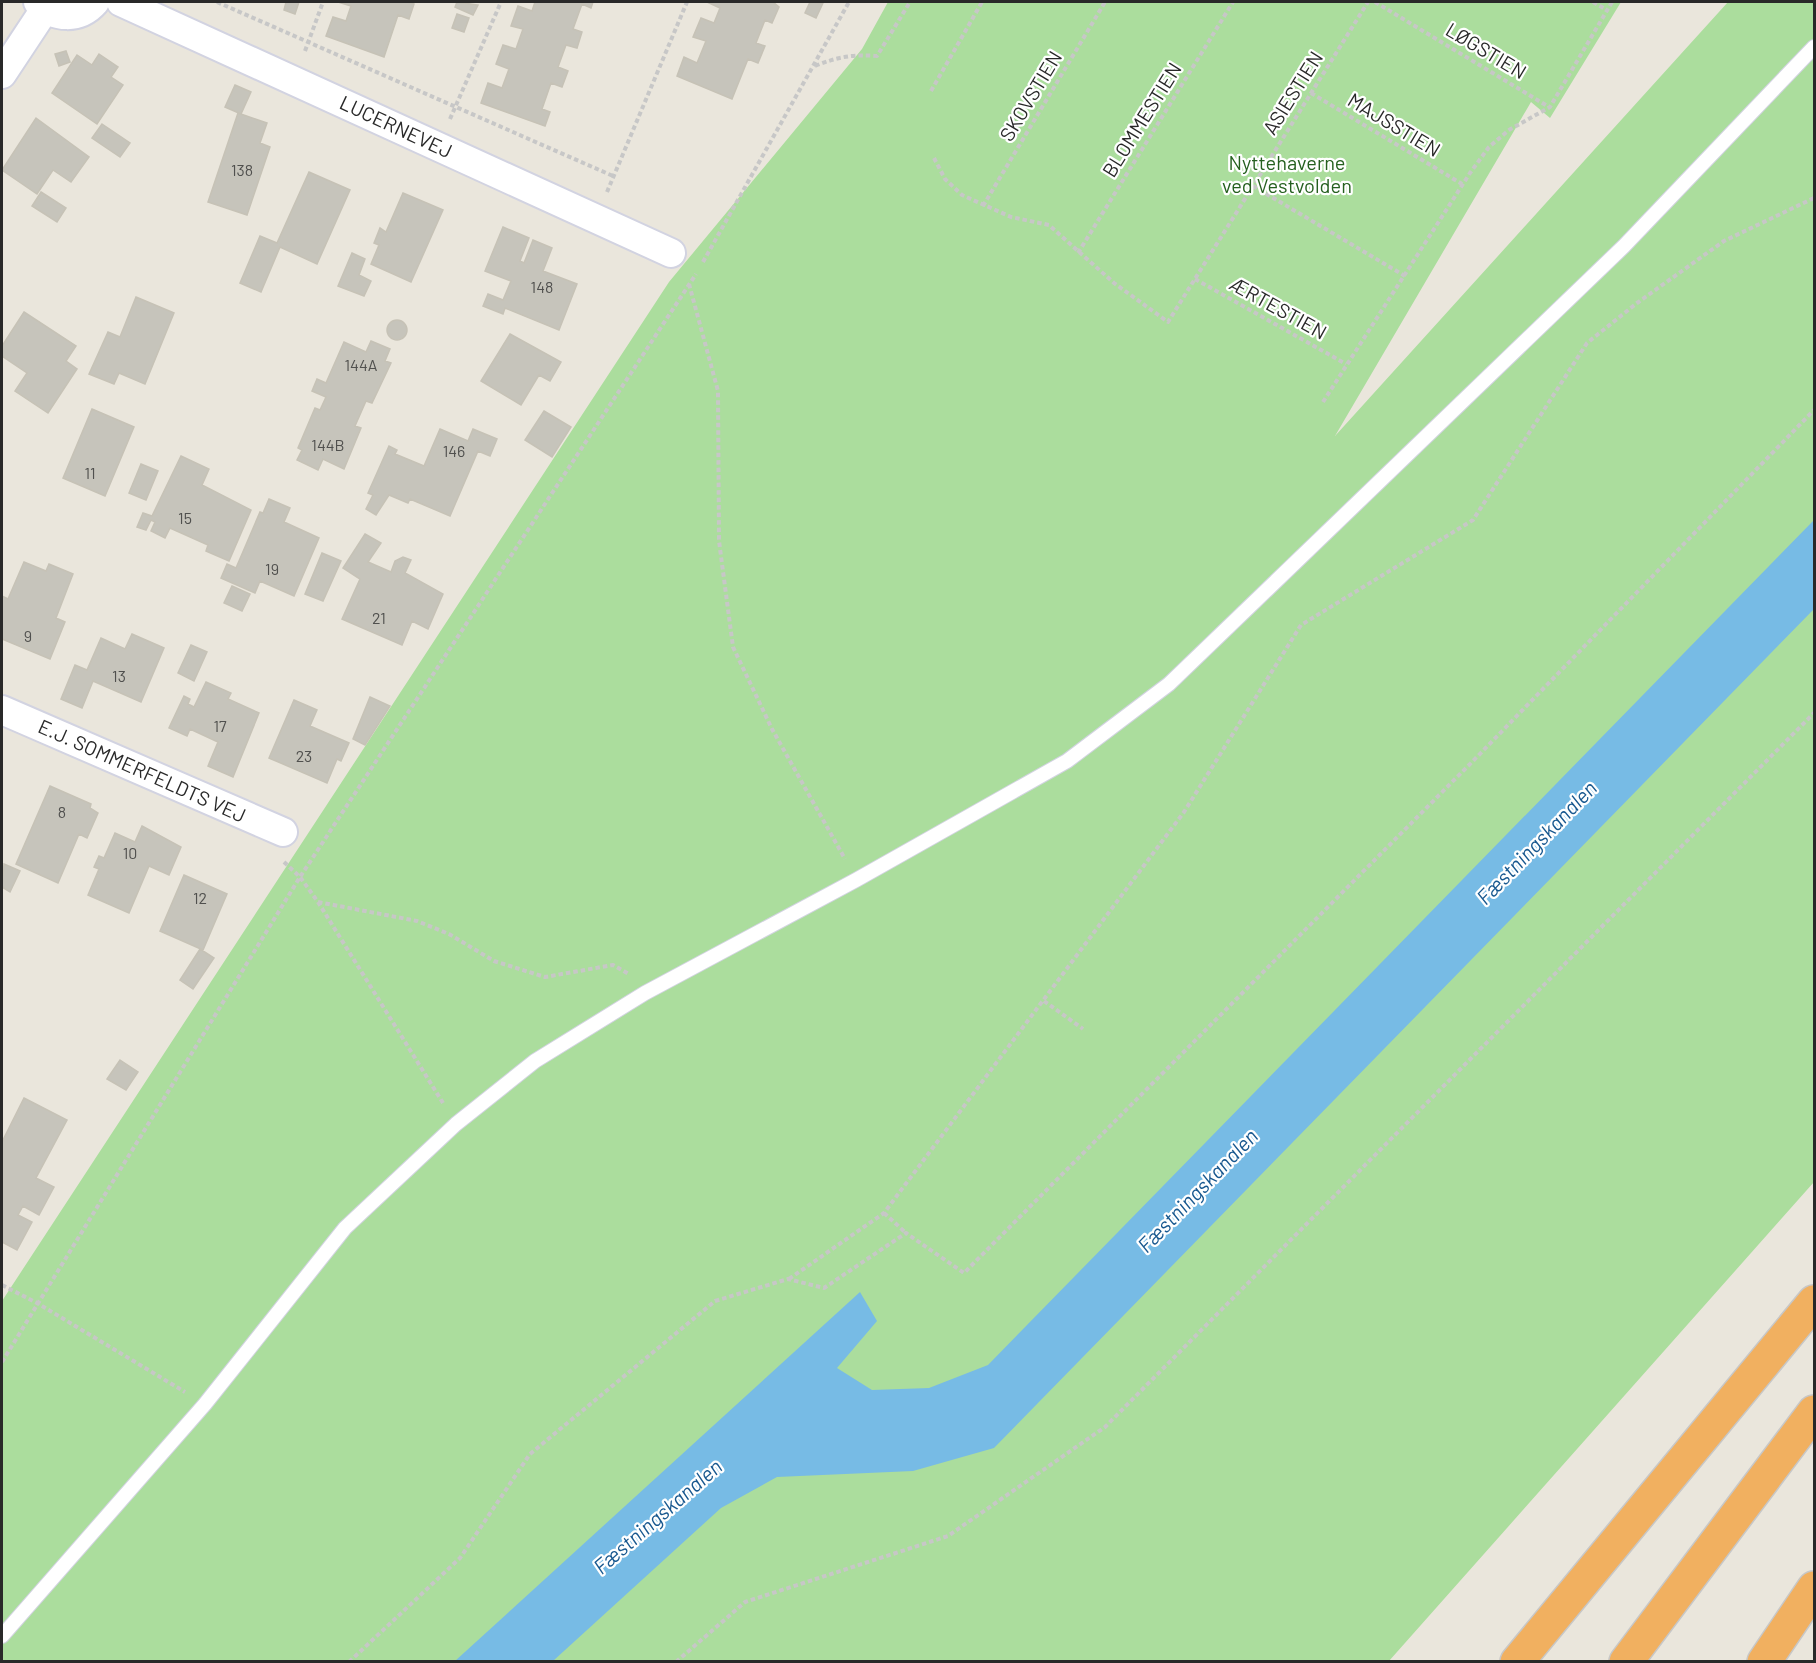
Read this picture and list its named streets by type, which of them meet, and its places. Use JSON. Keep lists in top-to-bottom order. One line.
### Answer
{"streets":{"street":["LUCERNEVEJ","E.J. SOMMERFELDTS VEJ"],"path":["LØGSTIEN","ASIESTIEN","SKOVSTIEN","BLOMMESTIEN","MAJSSTIEN","ÆRTESTIEN"]},"crossings":[["ASIESTIEN","BLOMMESTIEN"],["ASIESTIEN","MAJSSTIEN"],["ASIESTIEN","ÆRTESTIEN"]],"water":["Fæstningskanalen"],"parks":["Nyttehaverne ved Vestvolden"],"house_numbers":["138","148","144A","144B","146","11","15","19","21","9","13","17","23","8","10","12"]}
